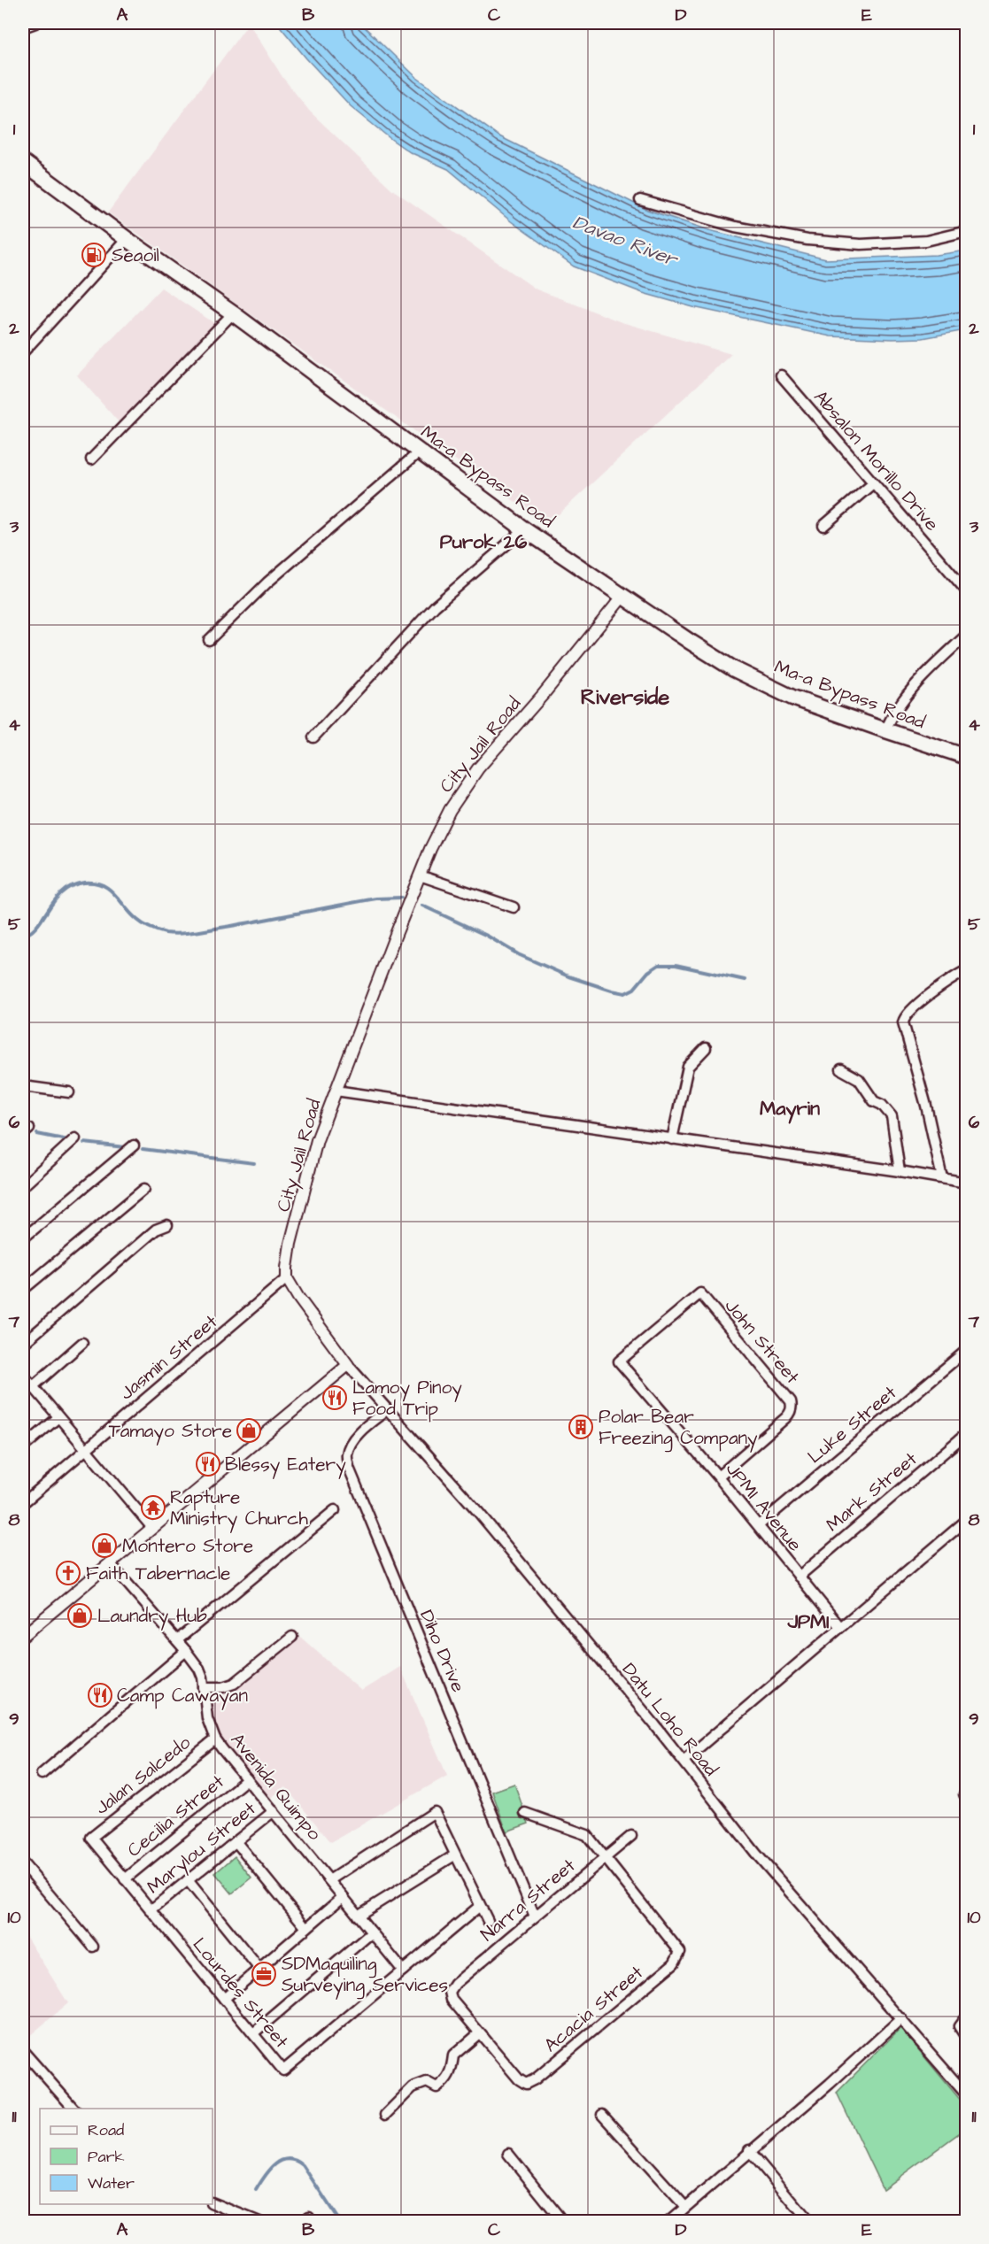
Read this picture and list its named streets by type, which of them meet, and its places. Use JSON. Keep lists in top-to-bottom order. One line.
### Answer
{"streets":{"main road":["Ma-a Bypass Road"],"street":["Absalon Morillo Drive","City Jail Road","John Street","Jasmin Street","Luke Street","Mark Street","JPMI Avenue","Diho Drive","Datu Loho Road","Jalan Salcedo","Avenida Quimpo","Cecilia Street","Marylou Street","Narra Street","Lourdes Street","Acacia Street"]},"crossings":[["Ma-a Bypass Road","City Jail Road"],["City Jail Road","Jasmin Street"],["John Street","JPMI Avenue"],["Luke Street","JPMI Avenue"],["Mark Street","JPMI Avenue"],["Diho Drive","Datu Loho Road"],["Diho Drive","Narra Street"],["Jalan Salcedo","Avenida Quimpo"],["Jalan Salcedo","Lourdes Street"],["Avenida Quimpo","Cecilia Street"],["Avenida Quimpo","Marylou Street"],["Avenida Quimpo","Lourdes Street"],["Cecilia Street","Lourdes Street"],["Marylou Street","Lourdes Street"],["Narra Street","Acacia Street"]],"districts":["Purok 26","Riverside","Mayrin","JPMI"],"water":["Davao River"],"places":{"fuel station":["Seaoil"],"restaurant":["Lamoy Pinoy Food Trip","Blessy Eatery","Camp Cawayan"],"building":["Polar Bear Freezing Company"],"shop":["Tamayo Store","Montero Store","Laundry Hub"],"temple":["Rapture Ministry Church"],"church":["Faith Tabernacle"],"office":["SDMaquiling Surveying Services"]},"legend":["Road","Park","Water"],"grid":{"columns":["A","B","C","D","E"],"rows":["1","2","3","4","5","6","7","8","9","10","11"]}}
